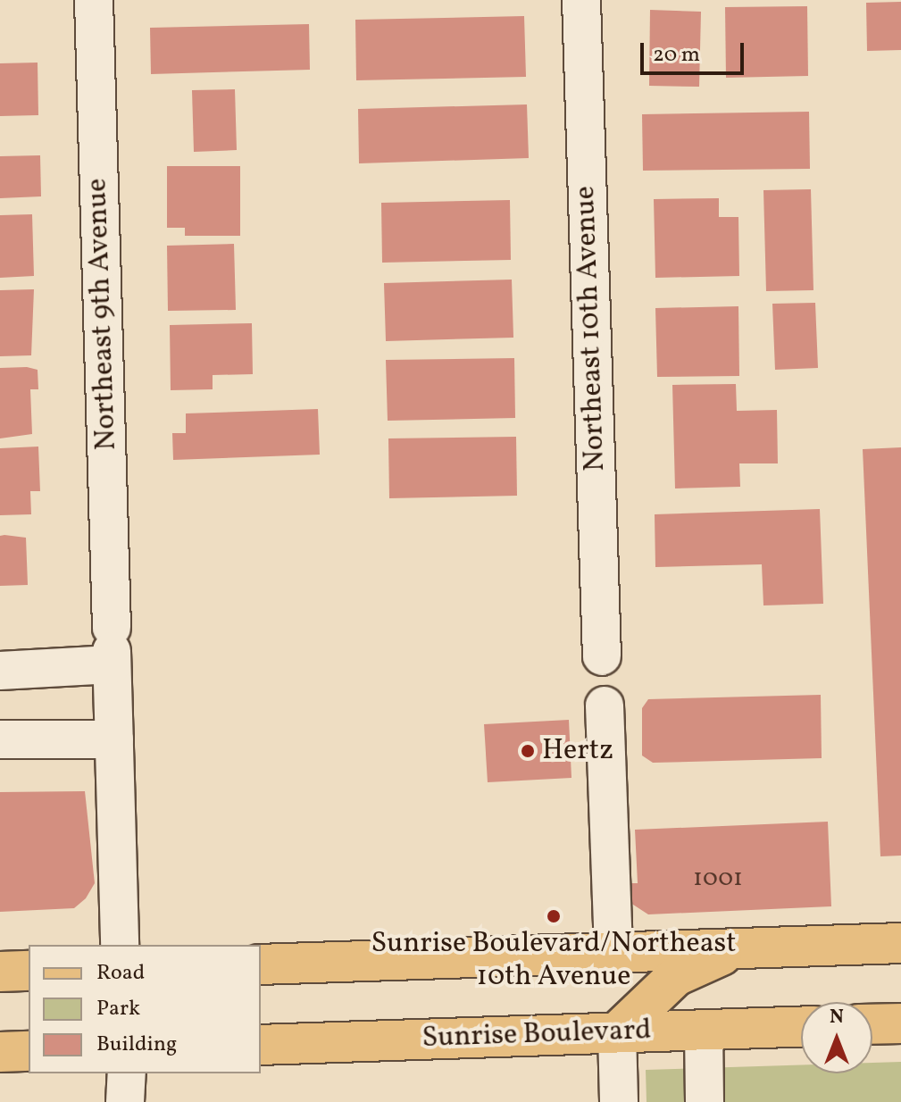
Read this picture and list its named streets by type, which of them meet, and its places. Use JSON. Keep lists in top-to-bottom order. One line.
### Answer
{"streets":{"main road":["Sunrise Boulevard"],"street":["Northeast 9th Avenue","Northeast 10th Avenue"]},"places":["Hertz","Sunrise Boulevard/Northeast 10th Avenue"],"house_numbers":["1001"],"legend":["Road","Park","Building"],"scale_bar":"20 m","north":"top"}
